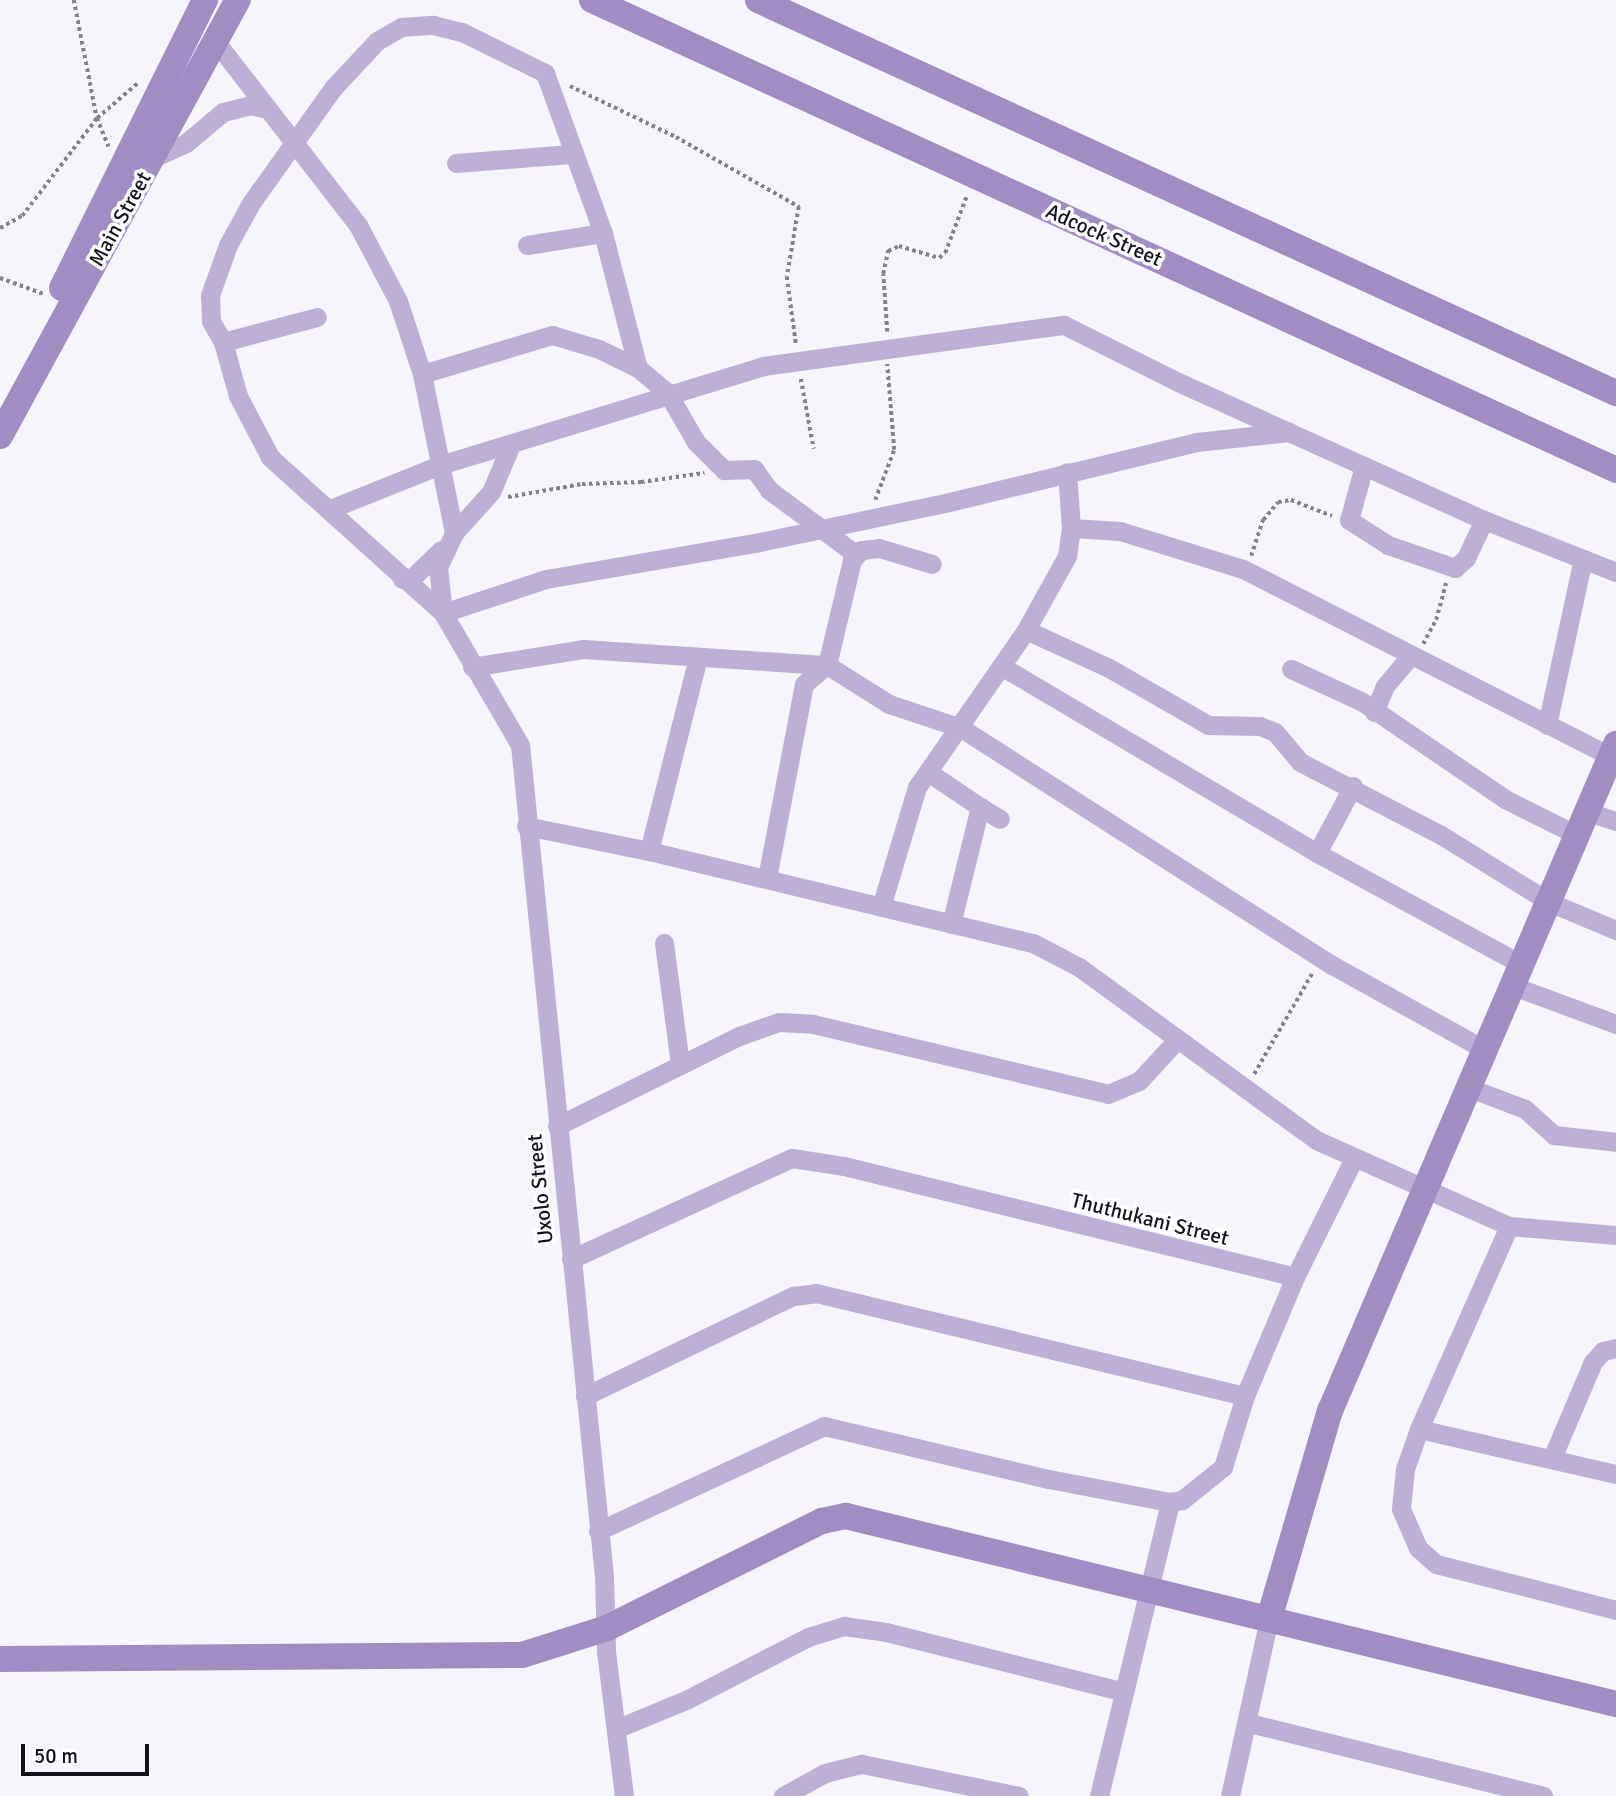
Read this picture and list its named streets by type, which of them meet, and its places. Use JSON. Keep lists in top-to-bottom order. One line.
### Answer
{"streets":{"street":["Main Street","Adcock Street","Uxolo Street","Thuthukani Street"]},"crossings":[["Uxolo Street","Thuthukani Street"]],"scale_bar":"50 m"}
